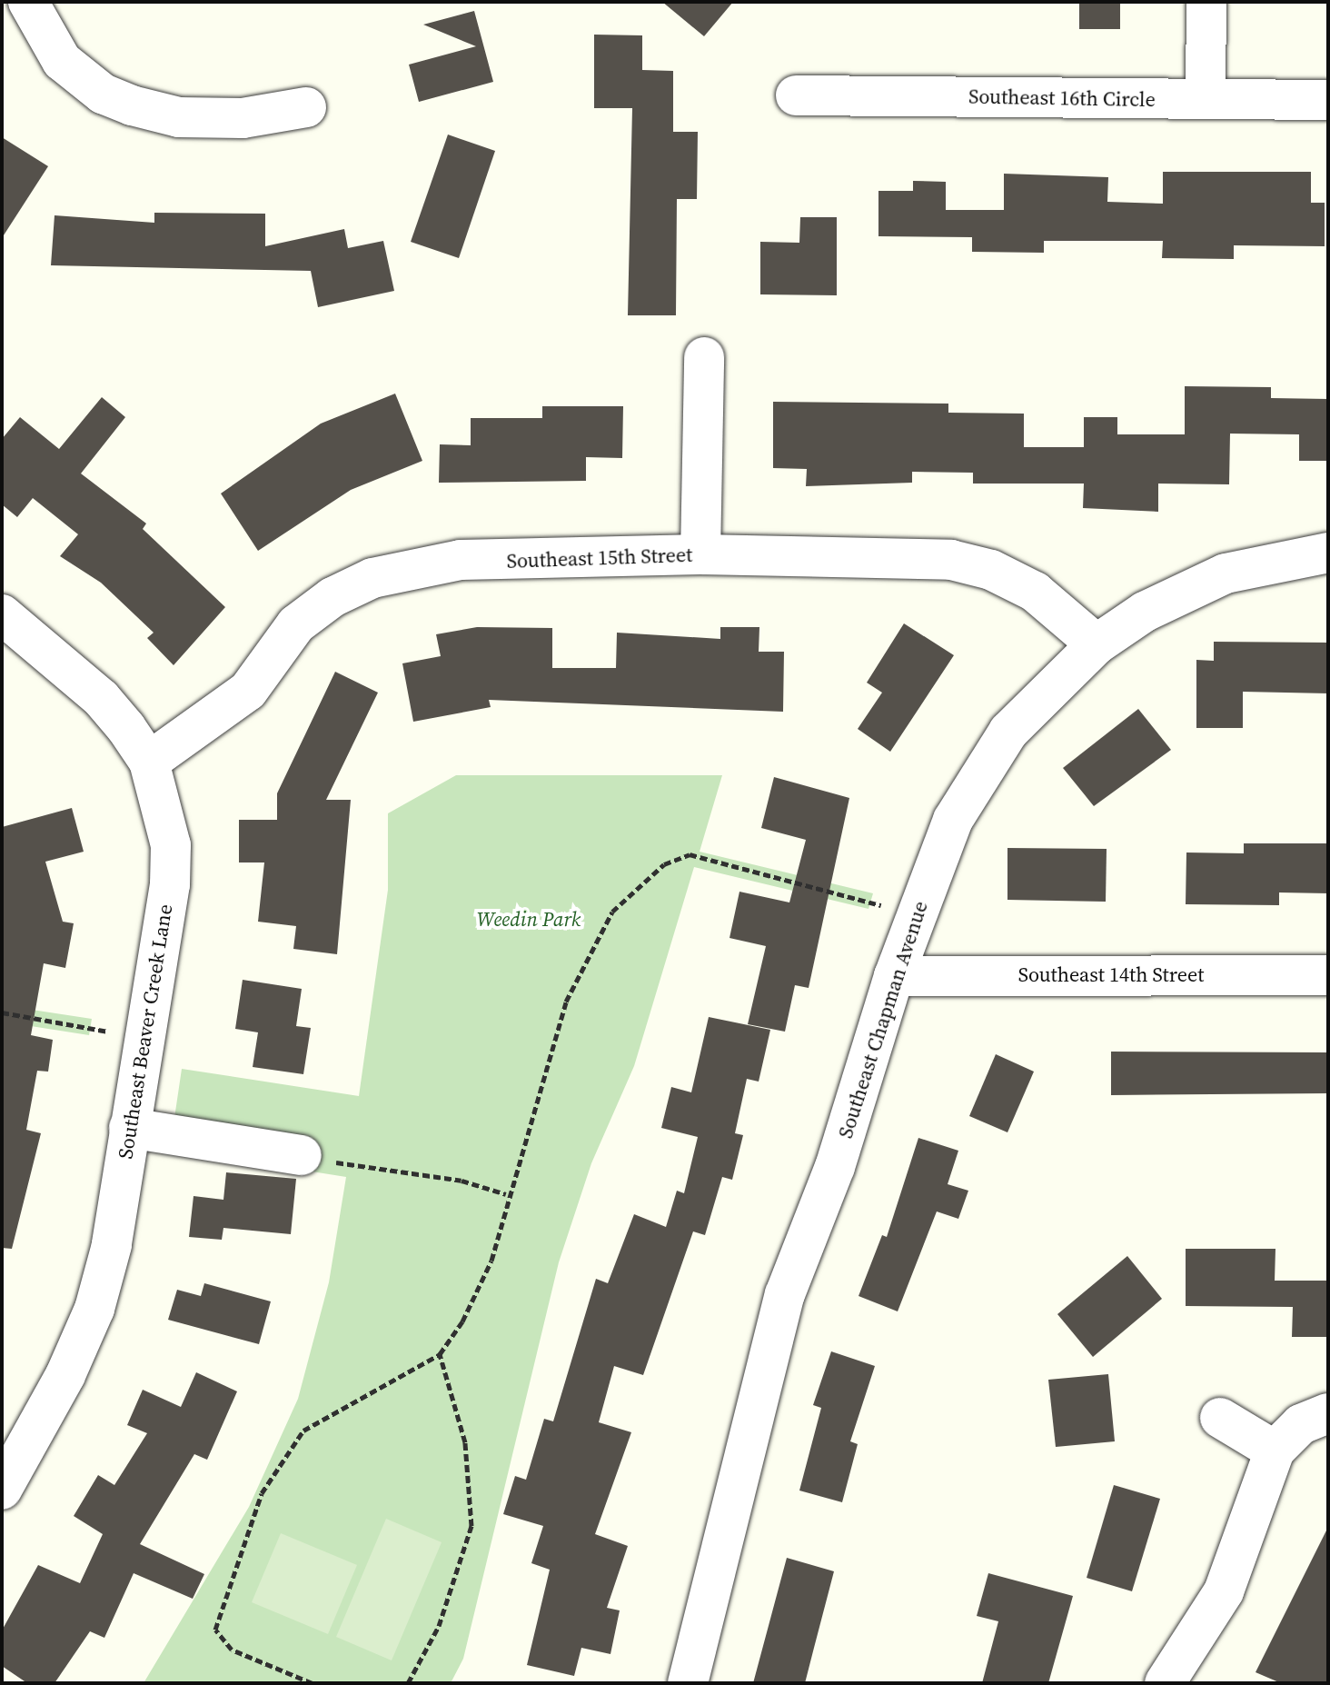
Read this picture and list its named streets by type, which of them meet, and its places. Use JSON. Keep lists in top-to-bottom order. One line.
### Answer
{"streets":{"street":["Southeast 16th Circle","Southeast 15th Street","Southeast 14th Street","Southeast Chapman Avenue","Southeast Beaver Creek Lane"]},"crossings":[["Southeast 15th Street","Southeast Chapman Avenue"],["Southeast 15th Street","Southeast Beaver Creek Lane"],["Southeast 14th Street","Southeast Chapman Avenue"]],"parks":["Weedin Park"]}
